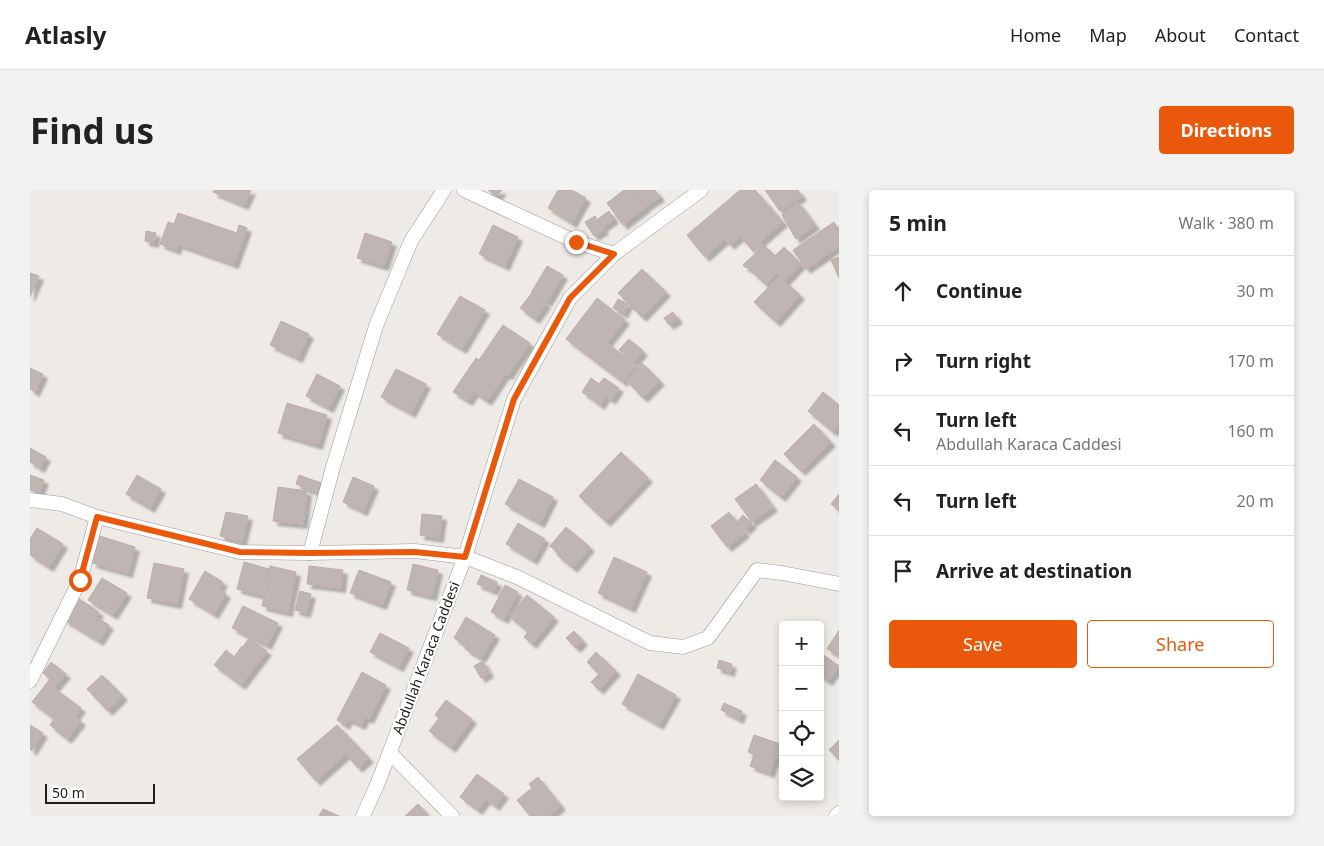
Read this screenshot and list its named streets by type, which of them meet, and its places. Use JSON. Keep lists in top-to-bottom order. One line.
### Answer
{"streets":{"street":["Abdullah Karaca Caddesi"]},"scale_bar":"50 m","page":{"header":"Atlasly","nav":["Home","Map","About","Contact"],"buttons":["Directions",["Save","Share"]],"title":"Find us","heading":["5 min","Walk · 380 m"],"list":[["Continue","30 m"],["Turn right","170 m"],["Turn left","Abdullah Karaca Caddesi","160 m"],["Turn left","20 m"],"Arrive at destination"],"map_buttons":["+","−"],"scale":"50 m"}}
